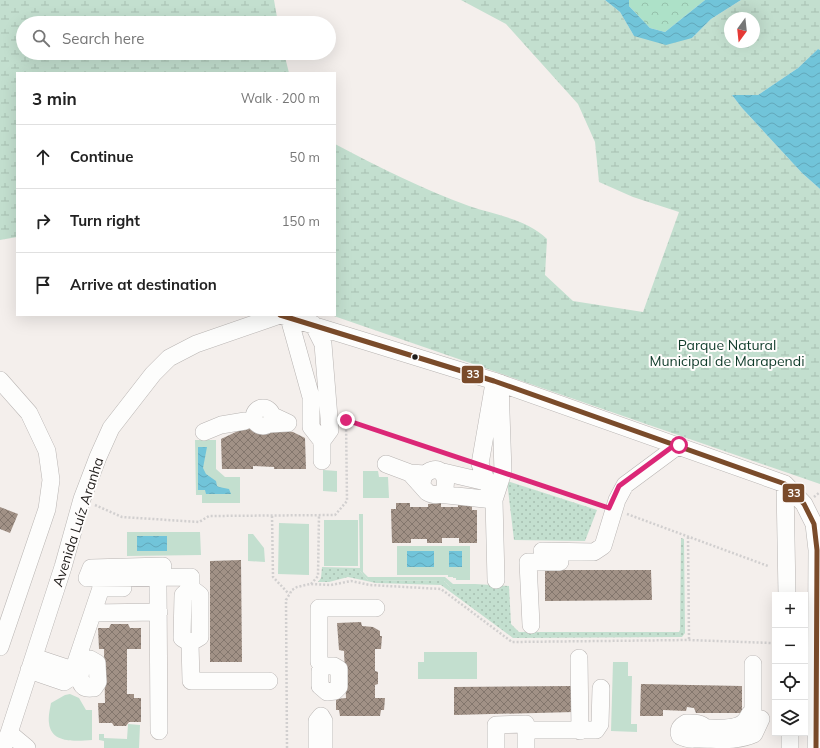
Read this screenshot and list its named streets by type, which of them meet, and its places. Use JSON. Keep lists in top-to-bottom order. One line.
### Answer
{"streets":{"street":["Avenida Luíz Aranha"]},"parks":["Parque Natural Municipal de Marapendi"],"lines":["transit line 33"],"north":"bottom","page":{"search":"Search here","heading":["3 min","Walk · 200 m"],"list":[["Continue","50 m"],["Turn right","150 m"],"Arrive at destination"],"map_buttons":["+","−"]}}
